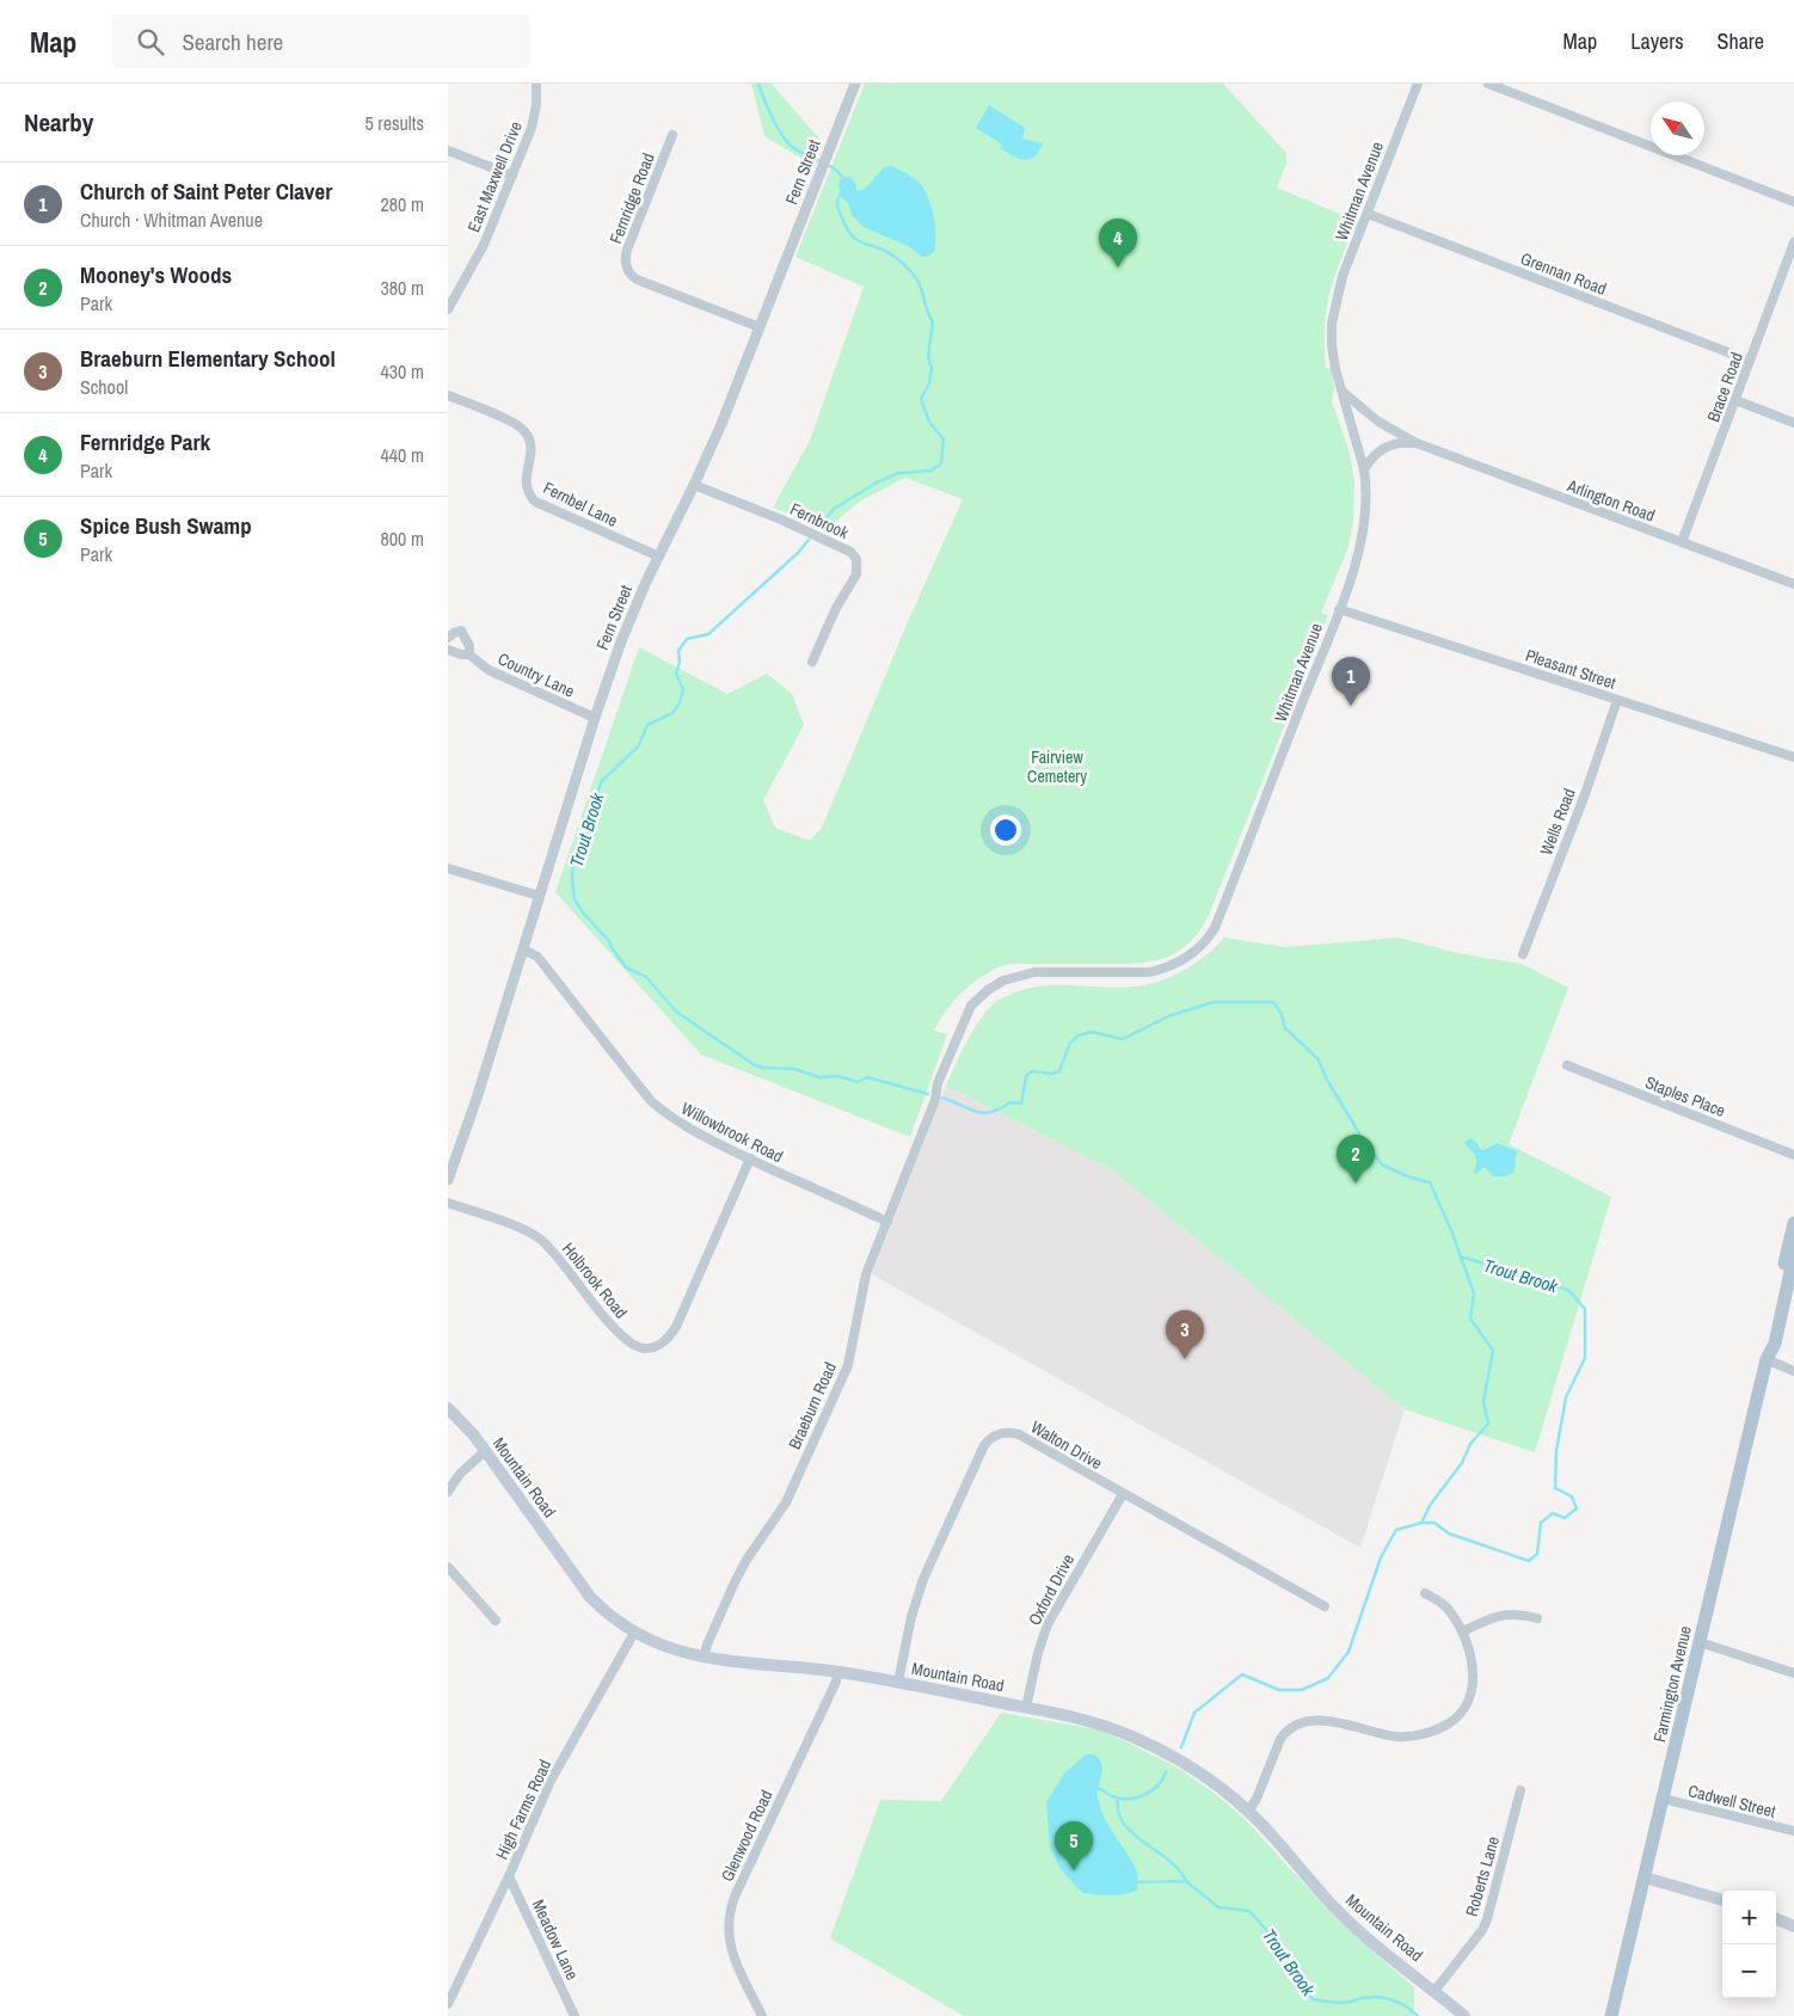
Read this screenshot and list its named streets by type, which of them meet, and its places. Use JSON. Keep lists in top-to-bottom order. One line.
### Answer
{"streets":{"main road":["Mountain Road","Farmington Avenue"],"street":["Fern Street","East Maxwell Drive","Whitman Avenue","Fernridge Road","Grennan Road","Brace Road","Arlington Road","Fernbel Lane","Fernbrook","Pleasant Street","Country Lane","Wells Road","Staples Place","Willowbrook Road","Holbrook Road","Braeburn Road","Walton Drive","Oxford Drive","Cadwell Street","High Farms Road","Glenwood Road","Roberts Lane","Meadow Lane"]},"crossings":[["Fern Street","Fernridge Road"],["Fern Street","Fernbel Lane"],["Fern Street","Fernbrook"],["Fern Street","Country Lane"],["Fern Street","Willowbrook Road"],["Whitman Avenue","Grennan Road"],["Whitman Avenue","Arlington Road"],["Whitman Avenue","Pleasant Street"],["Whitman Avenue","Braeburn Road"],["Grennan Road","Brace Road"],["Brace Road","Arlington Road"],["Pleasant Street","Wells Road"],["Willowbrook Road","Holbrook Road"],["Willowbrook Road","Braeburn Road"],["Braeburn Road","Mountain Road"],["Walton Drive","Mountain Road"],["Walton Drive","Oxford Drive"],["Mountain Road","Oxford Drive"],["Mountain Road","High Farms Road"],["Mountain Road","Glenwood Road"],["Mountain Road","Roberts Lane"],["Farmington Avenue","Cadwell Street"],["High Farms Road","Meadow Lane"]],"water":["Trout Brook"],"parks":["Fairview Cemetery"],"north":"top left","page":{"header":"Map","search":"Search here","nav":["Map","Layers","Share"],"heading":["Nearby","5 results"],"list":[{"mark":"1","name":"Church of Saint Peter Claver","note":"Church · Whitman Avenue","value":"280 m"},{"mark":"2","name":"Mooney's Woods","note":"Park","value":"380 m"},{"mark":"3","name":"Braeburn Elementary School","note":"School","value":"430 m"},{"mark":"4","name":"Fernridge Park","note":"Park","value":"440 m"},{"mark":"5","name":"Spice Bush Swamp","note":"Park","value":"800 m"}],"pins":["4","1","2","3","5"],"map_buttons":["+","−"]}}
